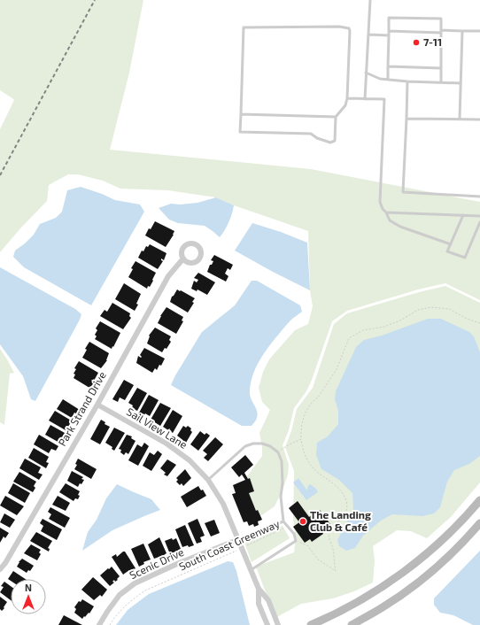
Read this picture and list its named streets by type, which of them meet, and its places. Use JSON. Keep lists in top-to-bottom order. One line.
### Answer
{"streets":{"street":["Park Strand Drive","Sail View Lane","Scenic Drive"],"path":["South Coast Greenway"]},"crossings":[["Park Strand Drive","Sail View Lane"],["Sail View Lane","South Coast Greenway"],["Sail View Lane","Scenic Drive"]],"places":["7-11","The Landing Club & Café"],"north":"top"}
